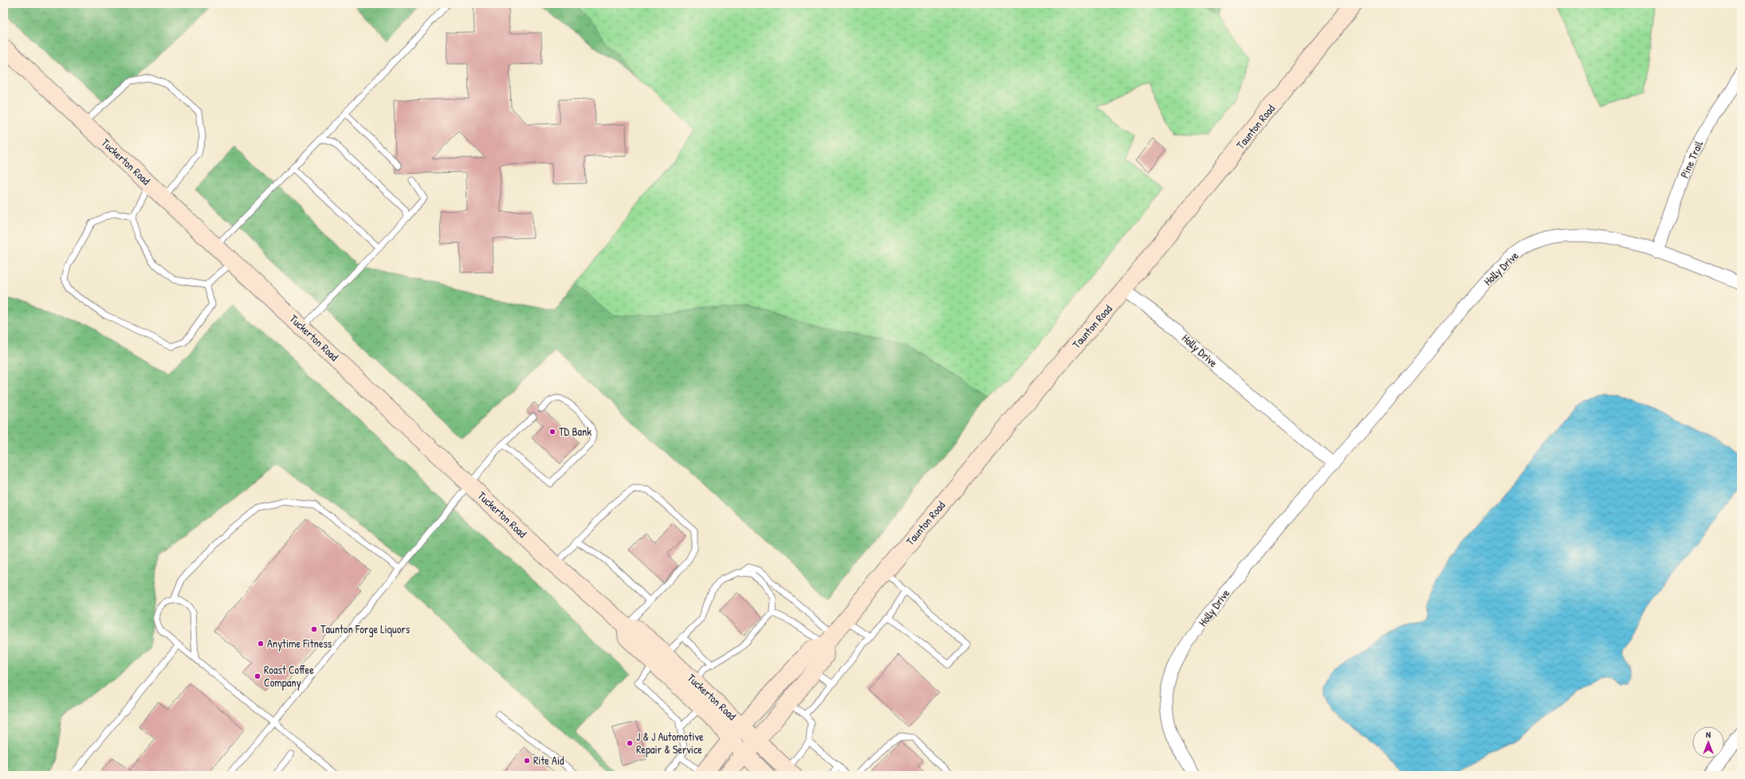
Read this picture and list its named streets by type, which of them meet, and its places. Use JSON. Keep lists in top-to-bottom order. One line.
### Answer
{"streets":{"main road":["Taunton Road","Tuckerton Road"],"street":["Pine Trail","Holly Drive"]},"crossings":[["Taunton Road","Tuckerton Road"],["Taunton Road","Holly Drive"],["Pine Trail","Holly Drive"]],"places":["TD Bank","Taunton Forge Liquors","Anytime Fitness","Roast Coffee Company","J & J Automotive Repair & Service","Rite Aid"],"north":"top"}
